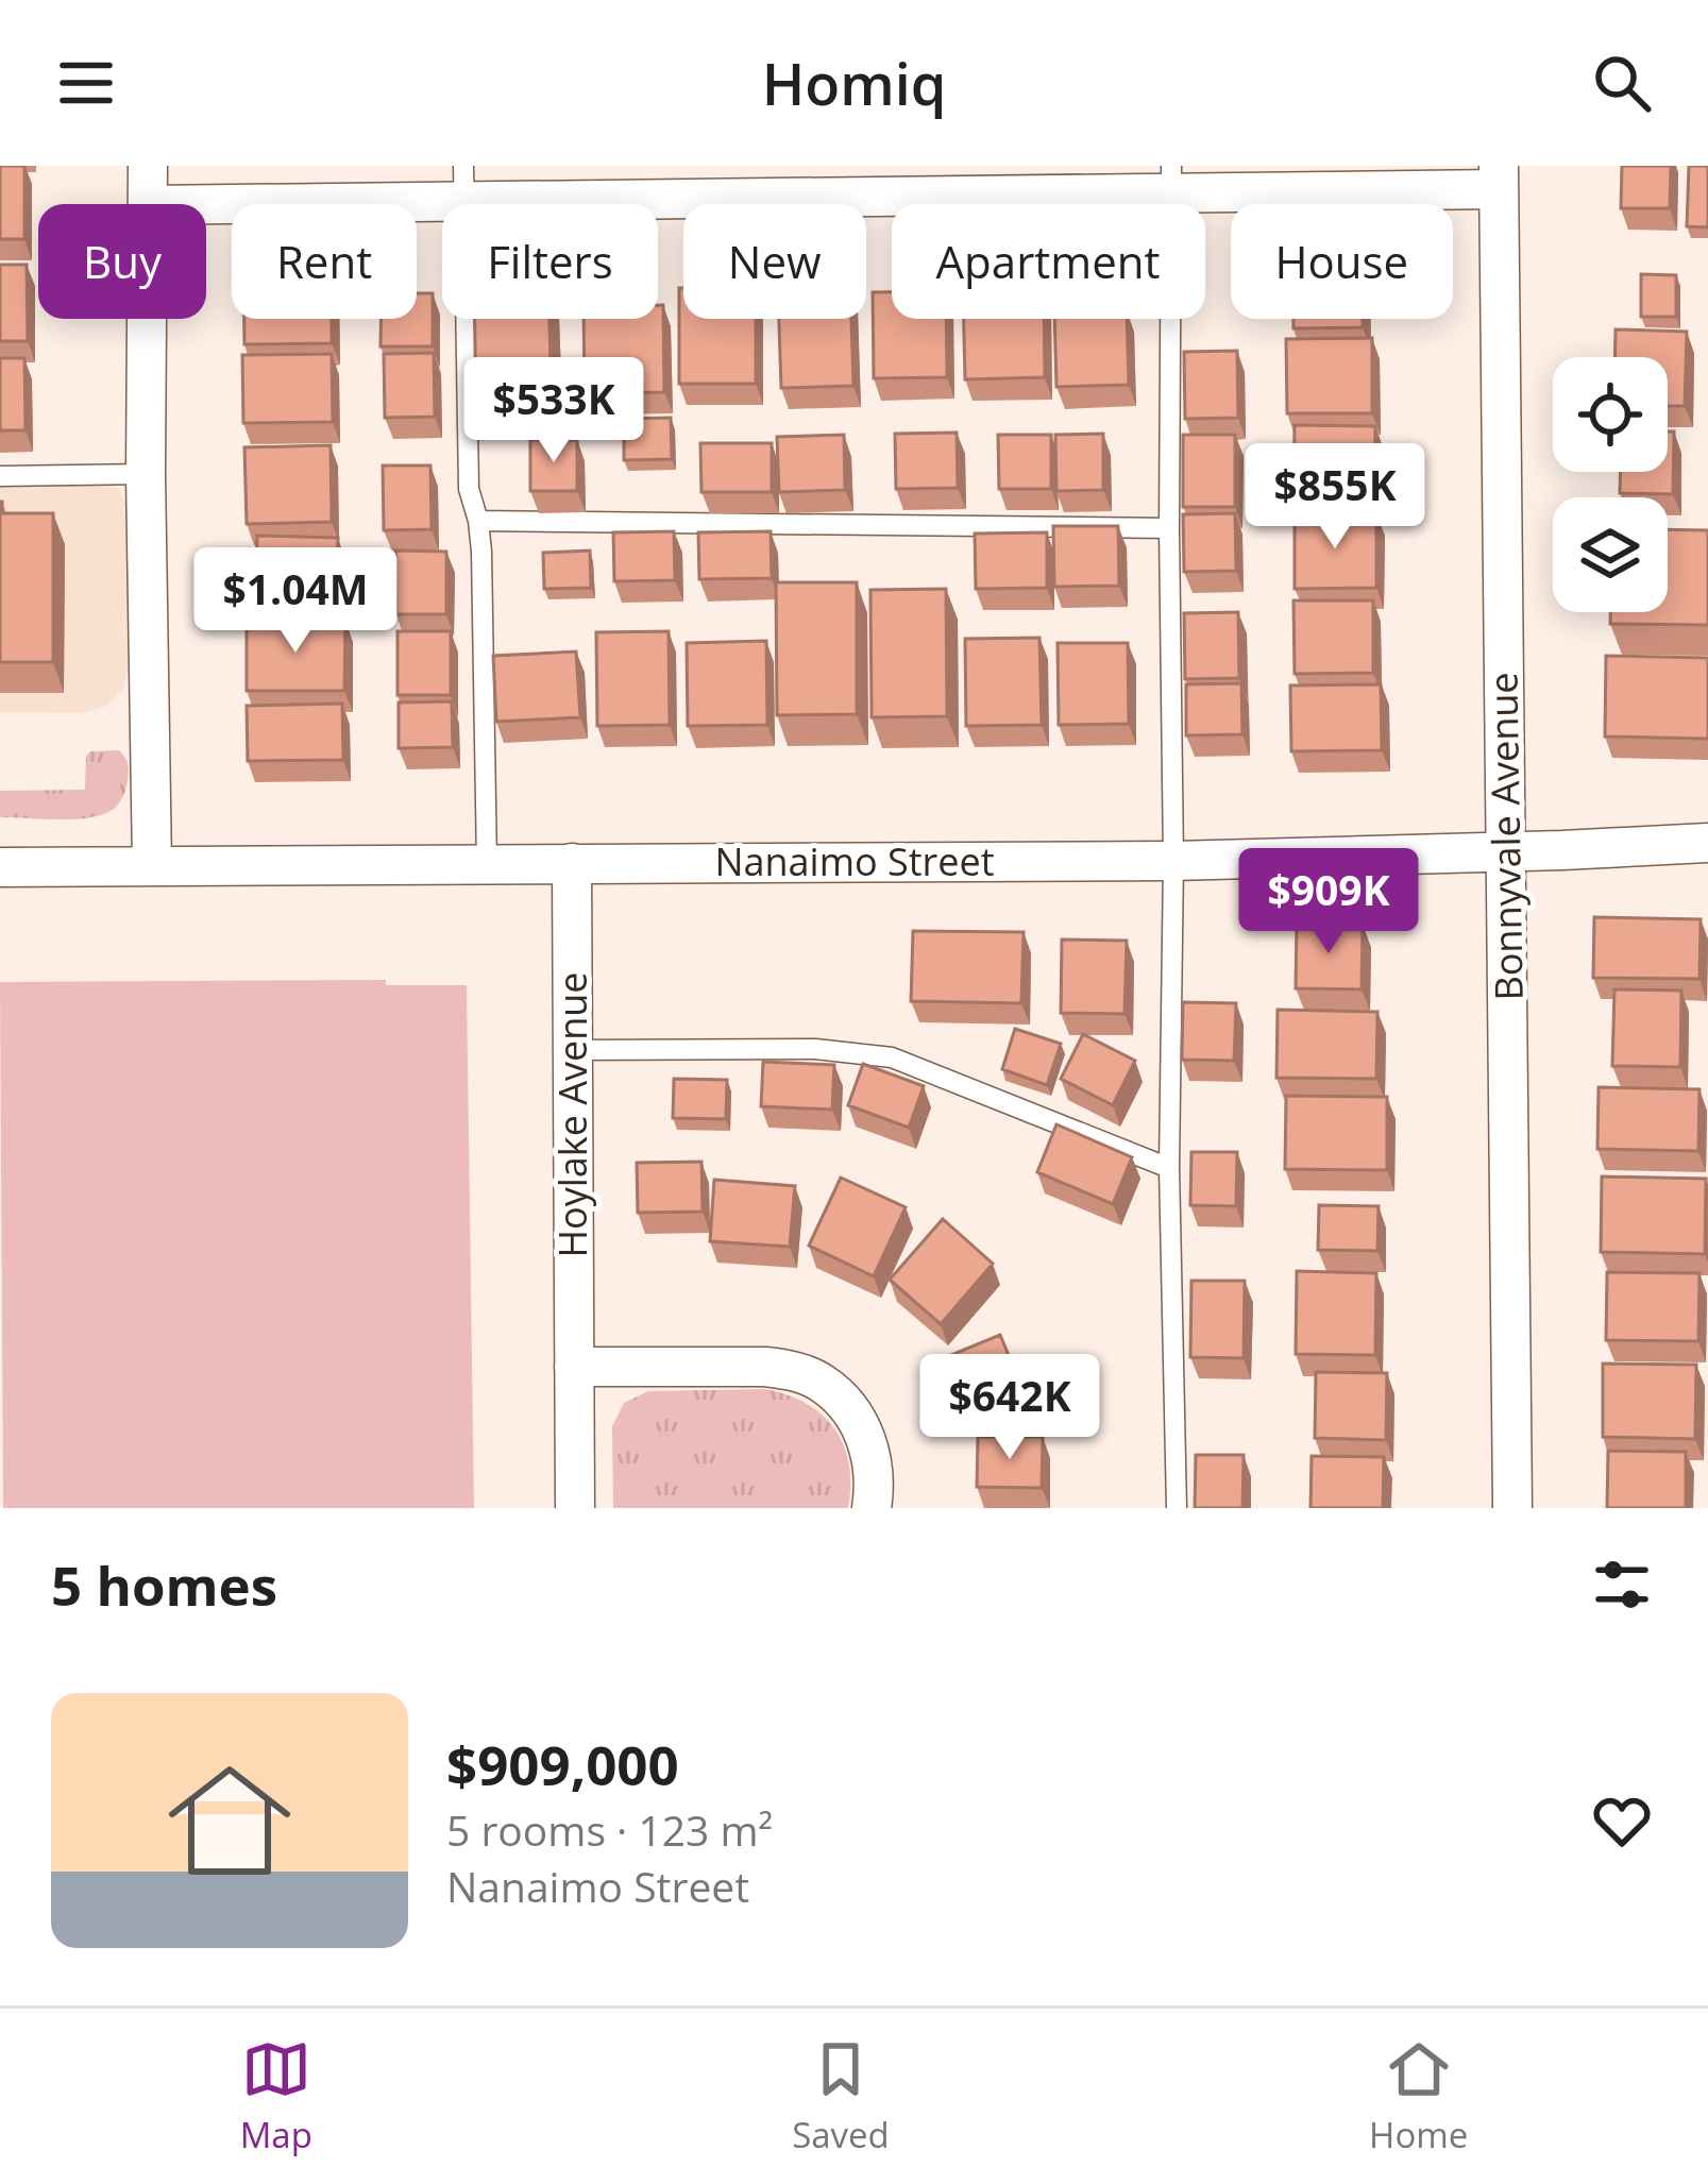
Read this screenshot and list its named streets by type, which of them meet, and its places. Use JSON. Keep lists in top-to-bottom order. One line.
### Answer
{"streets":{"street":["Bonnyvale Avenue","Nanaimo Street","Hoylake Avenue"]},"crossings":[["Bonnyvale Avenue","Nanaimo Street"],["Nanaimo Street","Hoylake Avenue"]],"page":{"header":"Homiq","chip":["Buy","Rent","Filters","New","Apartment","House"],"price":["$533K","$855K","$1.04M","$909K","$642K"],"heading":"5 homes","list":[{"name":"$909,000","note":"5 rooms · 123 m² · Nanaimo Street"}],"tabs":["Map","Saved","Home"]}}
